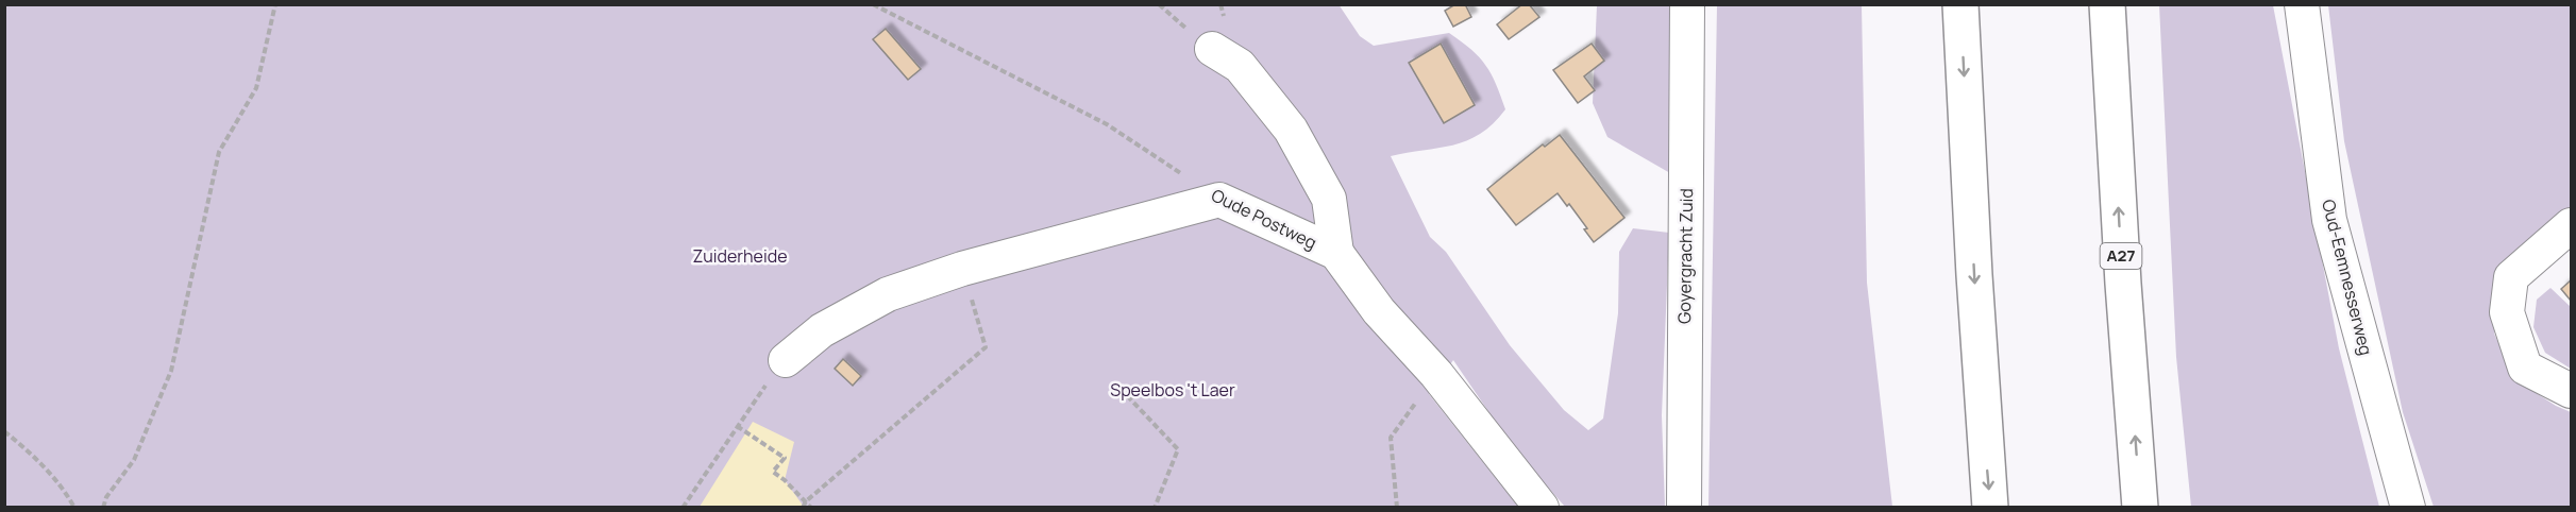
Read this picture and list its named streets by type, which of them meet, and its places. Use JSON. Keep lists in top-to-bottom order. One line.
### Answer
{"streets":{"highway":["A27"],"street":["Oude Postweg","Goyergracht Zuid","Oud-Eemnesserweg"]},"parks":["Zuiderheide","Speelbos 't Laer"]}
